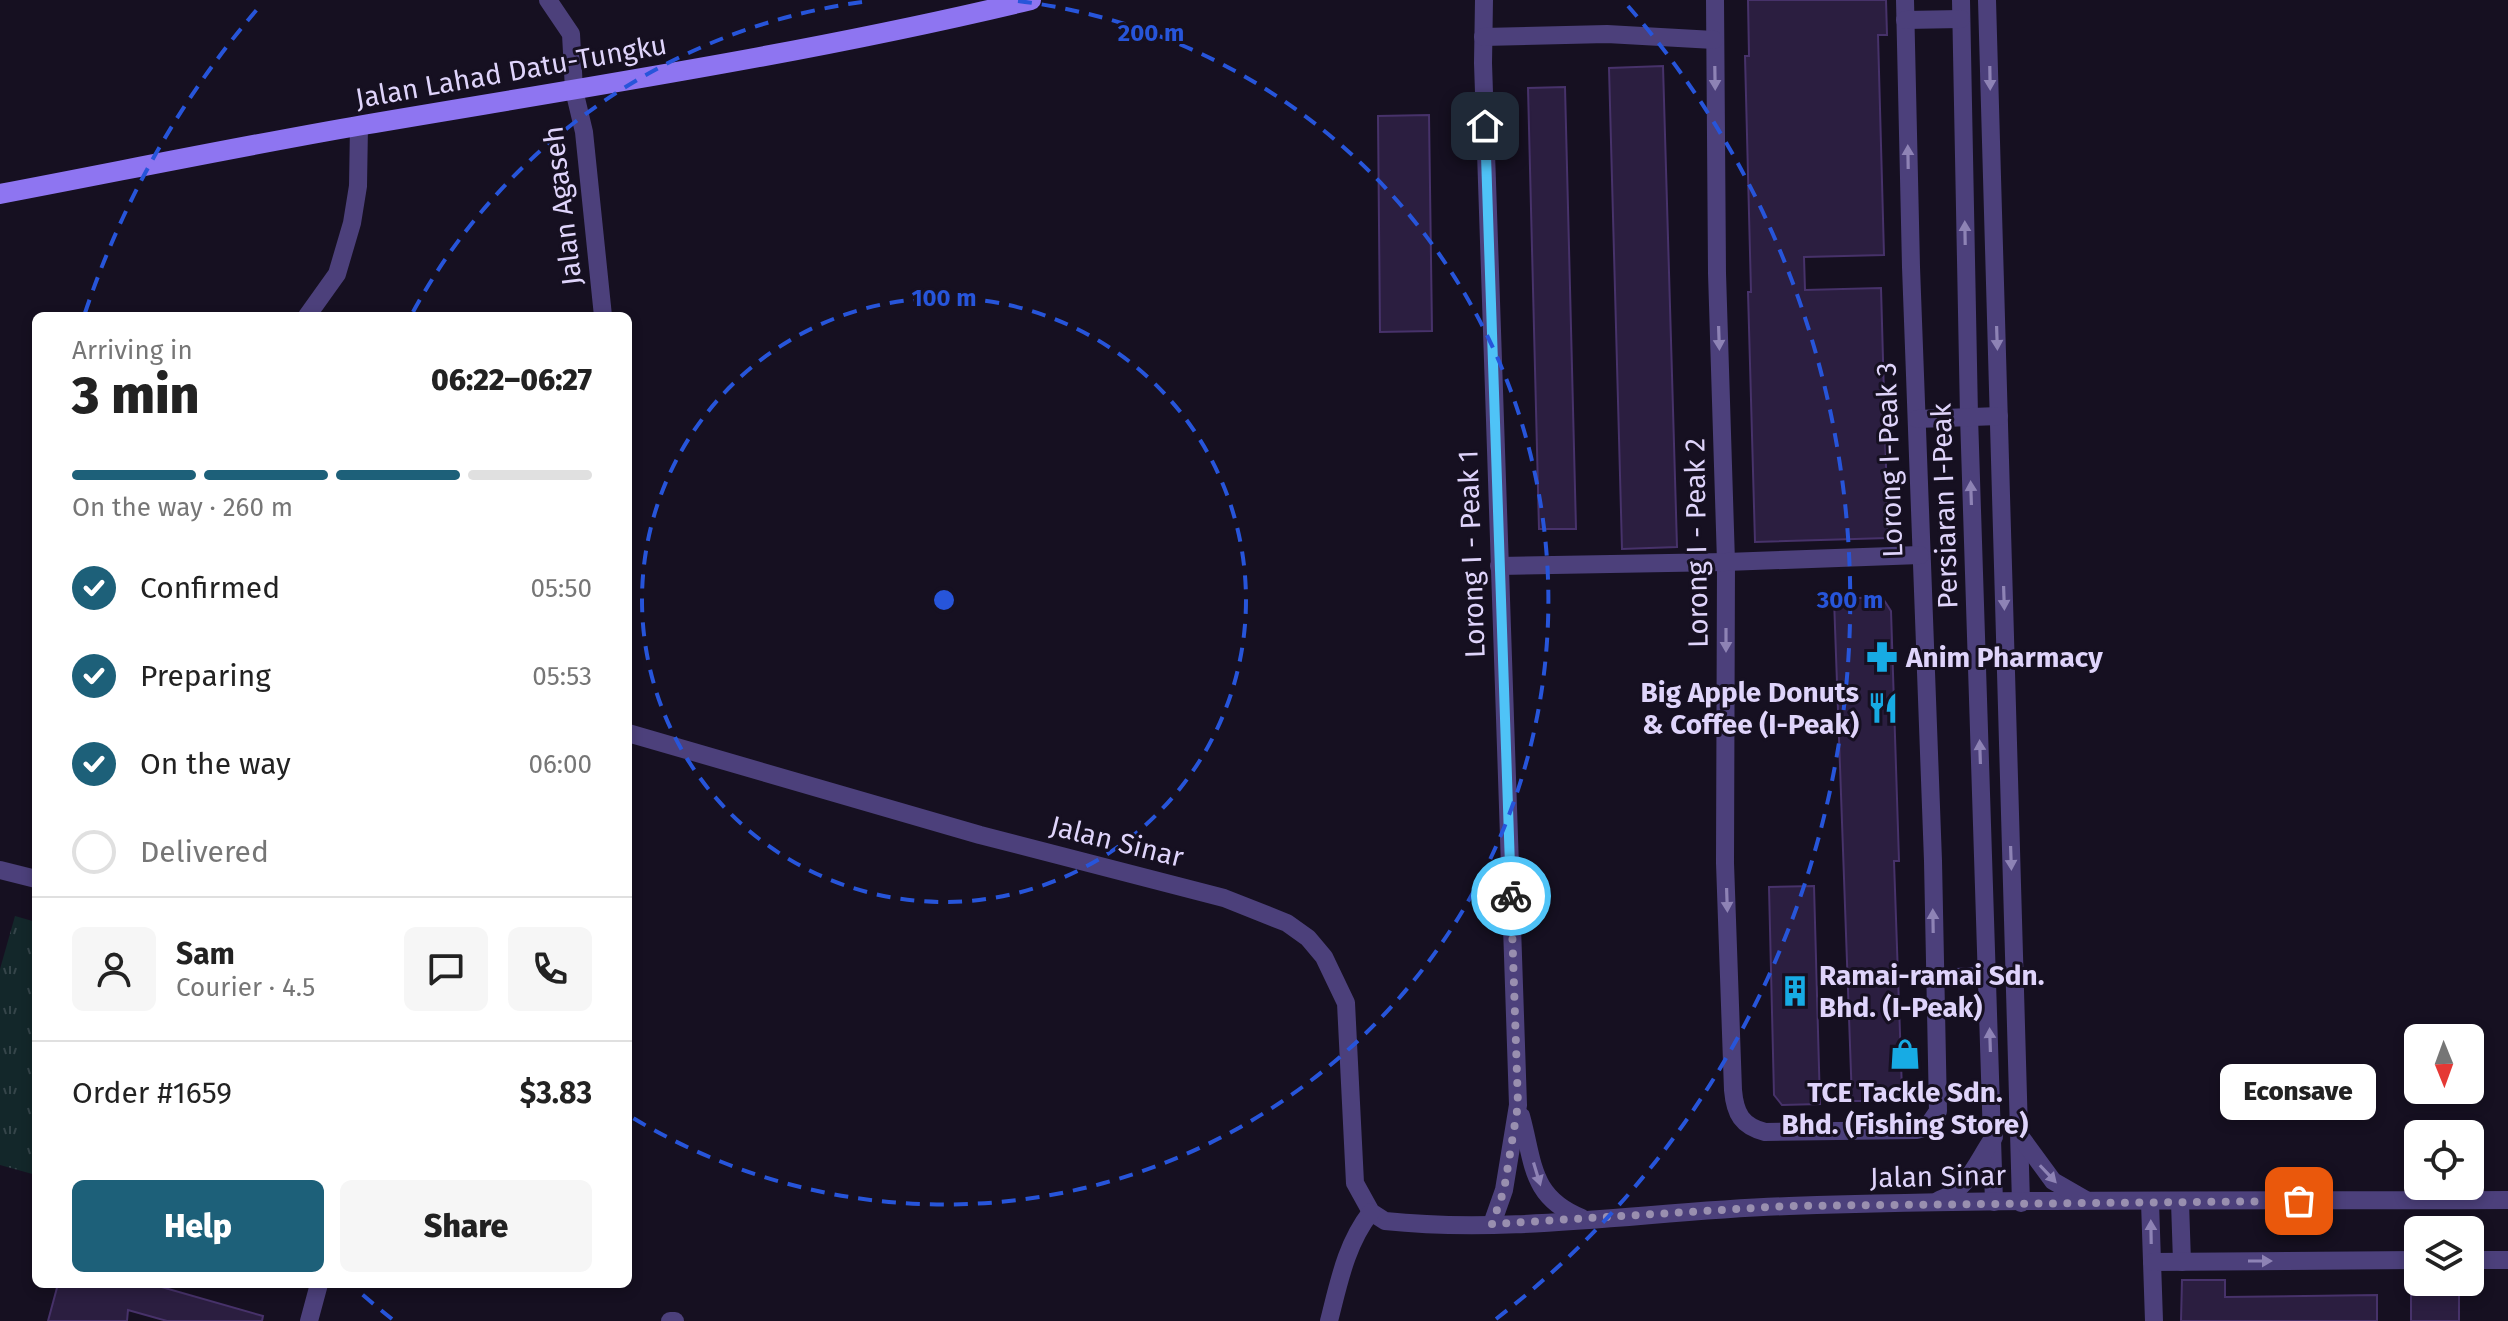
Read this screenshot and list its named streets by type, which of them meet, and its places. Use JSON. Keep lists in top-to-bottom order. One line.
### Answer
{"streets":{"main road":["Jalan Lahad Datu-Tungku"],"street":["Jalan Agaseh","Lorong I-Peak 3","Persiaran I-Peak","Lorong I - Peak 2","Lorong I - Peak 1","Jalan Sinar"]},"crossings":[["Jalan Lahad Datu-Tungku","Jalan Agaseh"],["Lorong I-Peak 3","Lorong I - Peak 2"],["Persiaran I-Peak","Jalan Sinar"],["Lorong I - Peak 1","Jalan Sinar"]],"one_way":["Lorong I - Peak 2"],"places":{"pharmacy":["Anim Pharmacy"],"restaurant":["Big Apple Donuts & Coffee (I-Peak)"],"building":["Ramai-ramai Sdn. Bhd. (I-Peak)"],"shop":["TCE Tackle Sdn. Bhd. (Fishing Store)"],"other":["Econsave"]},"north":"bottom","page":{"heading":["3 min","Arriving in","06:22–06:27"],"panel":["Sam","Courier · 4.5","Order #1659","$3.83"],"bar":"On the way · 260 m","list":[["Confirmed","05:50"],["Preparing","05:53"],["On the way","06:00"],"Delivered"],"bubble":"Econsave","buttons":["Help","Share"]},"rings":["200 m","100 m","300 m"]}
